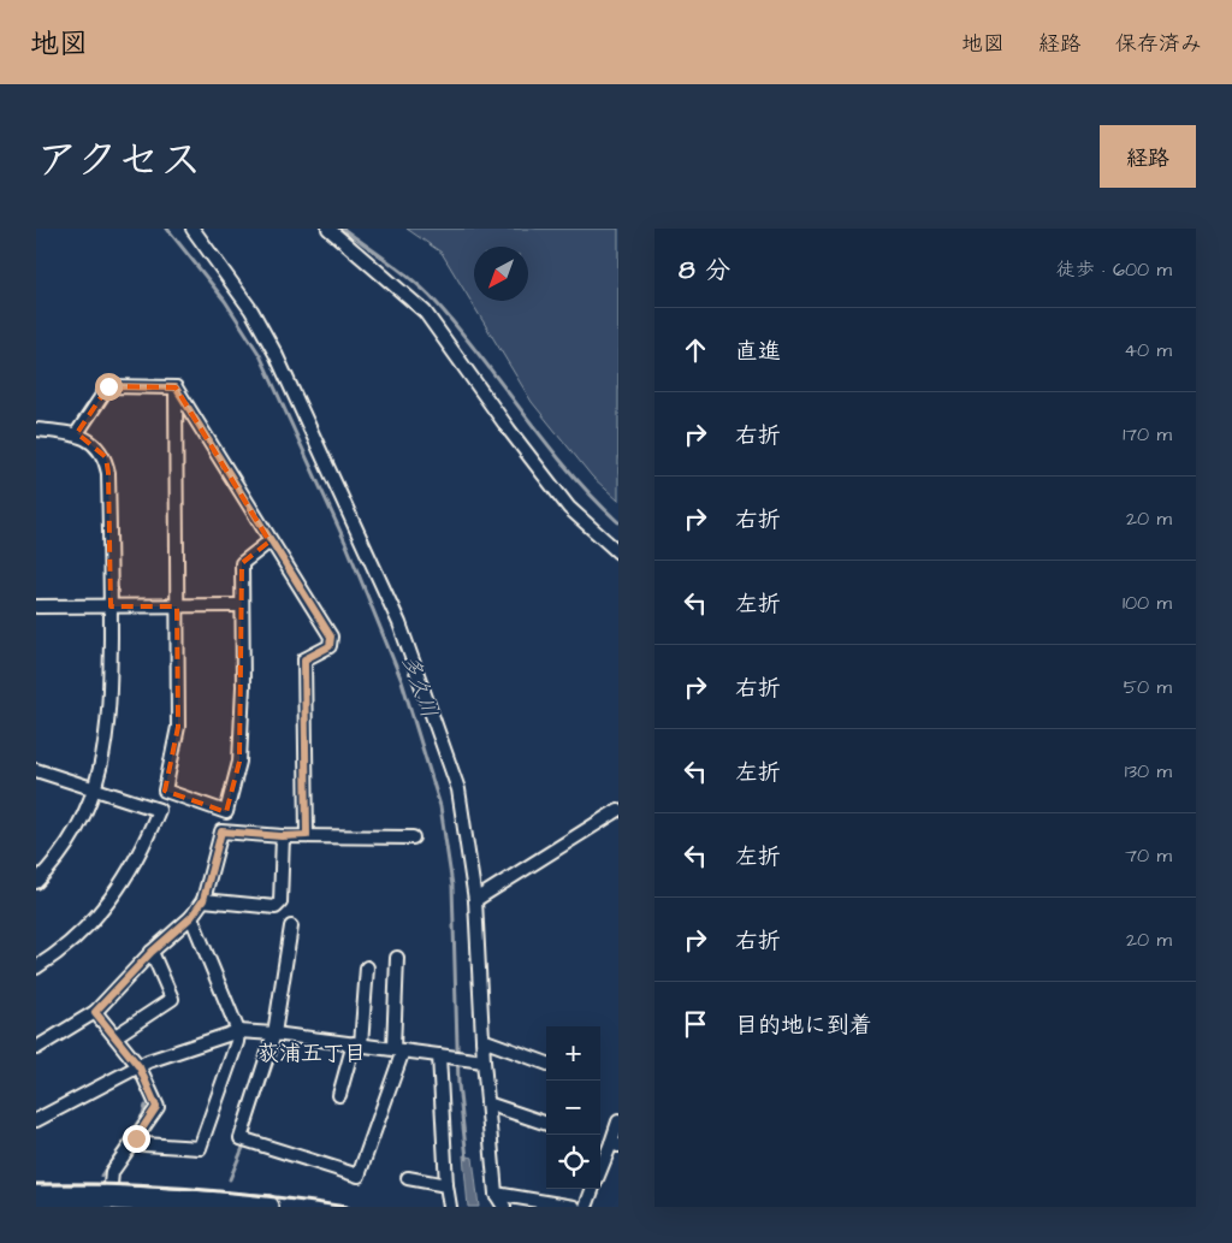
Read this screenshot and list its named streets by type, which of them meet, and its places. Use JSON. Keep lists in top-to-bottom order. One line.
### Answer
{"districts":["荻浦五丁目"],"water":["多久川"],"north":"bottom left","page":{"header":"地図","nav":["地図","経路","保存済み"],"title":"アクセス","buttons":"経路","heading":["8 分","徒歩 · 600 m"],"list":[["直進","40 m"],["右折","170 m"],["右折","20 m"],["左折","100 m"],["右折","50 m"],["左折","130 m"],["左折","70 m"],["右折","20 m"],"目的地に到着"],"map_buttons":["+","−"]}}
